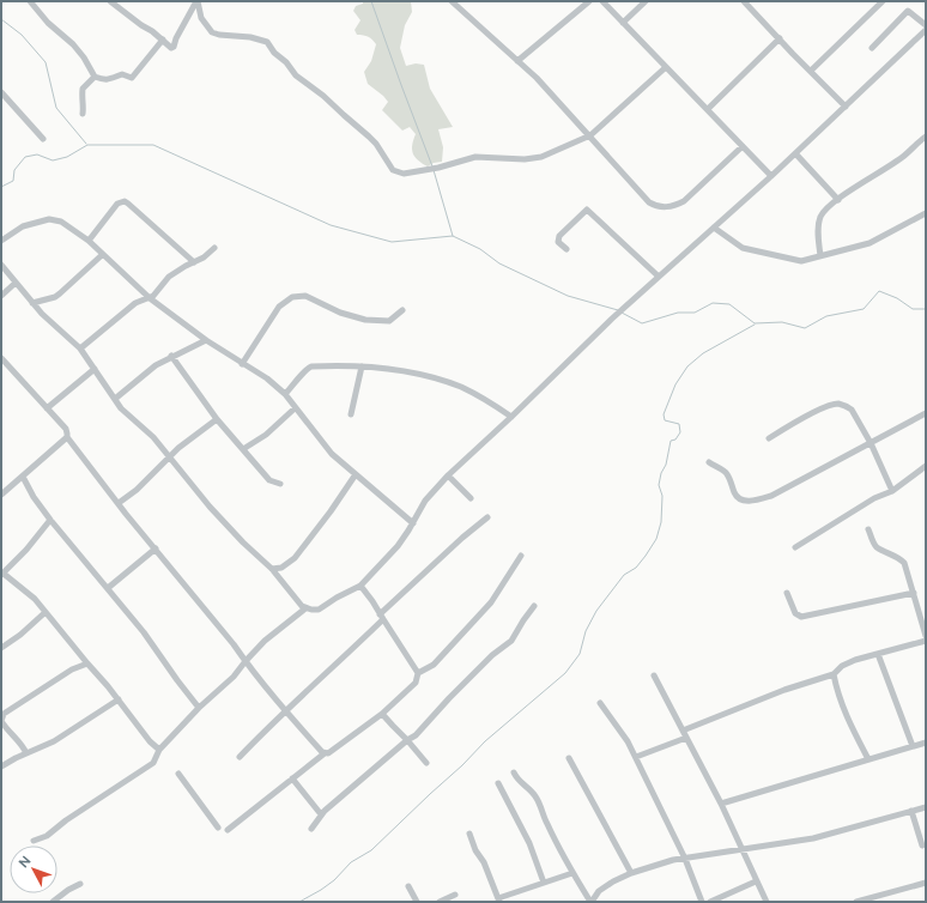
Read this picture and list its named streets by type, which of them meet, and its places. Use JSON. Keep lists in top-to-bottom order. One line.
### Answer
{"north":"top left"}
